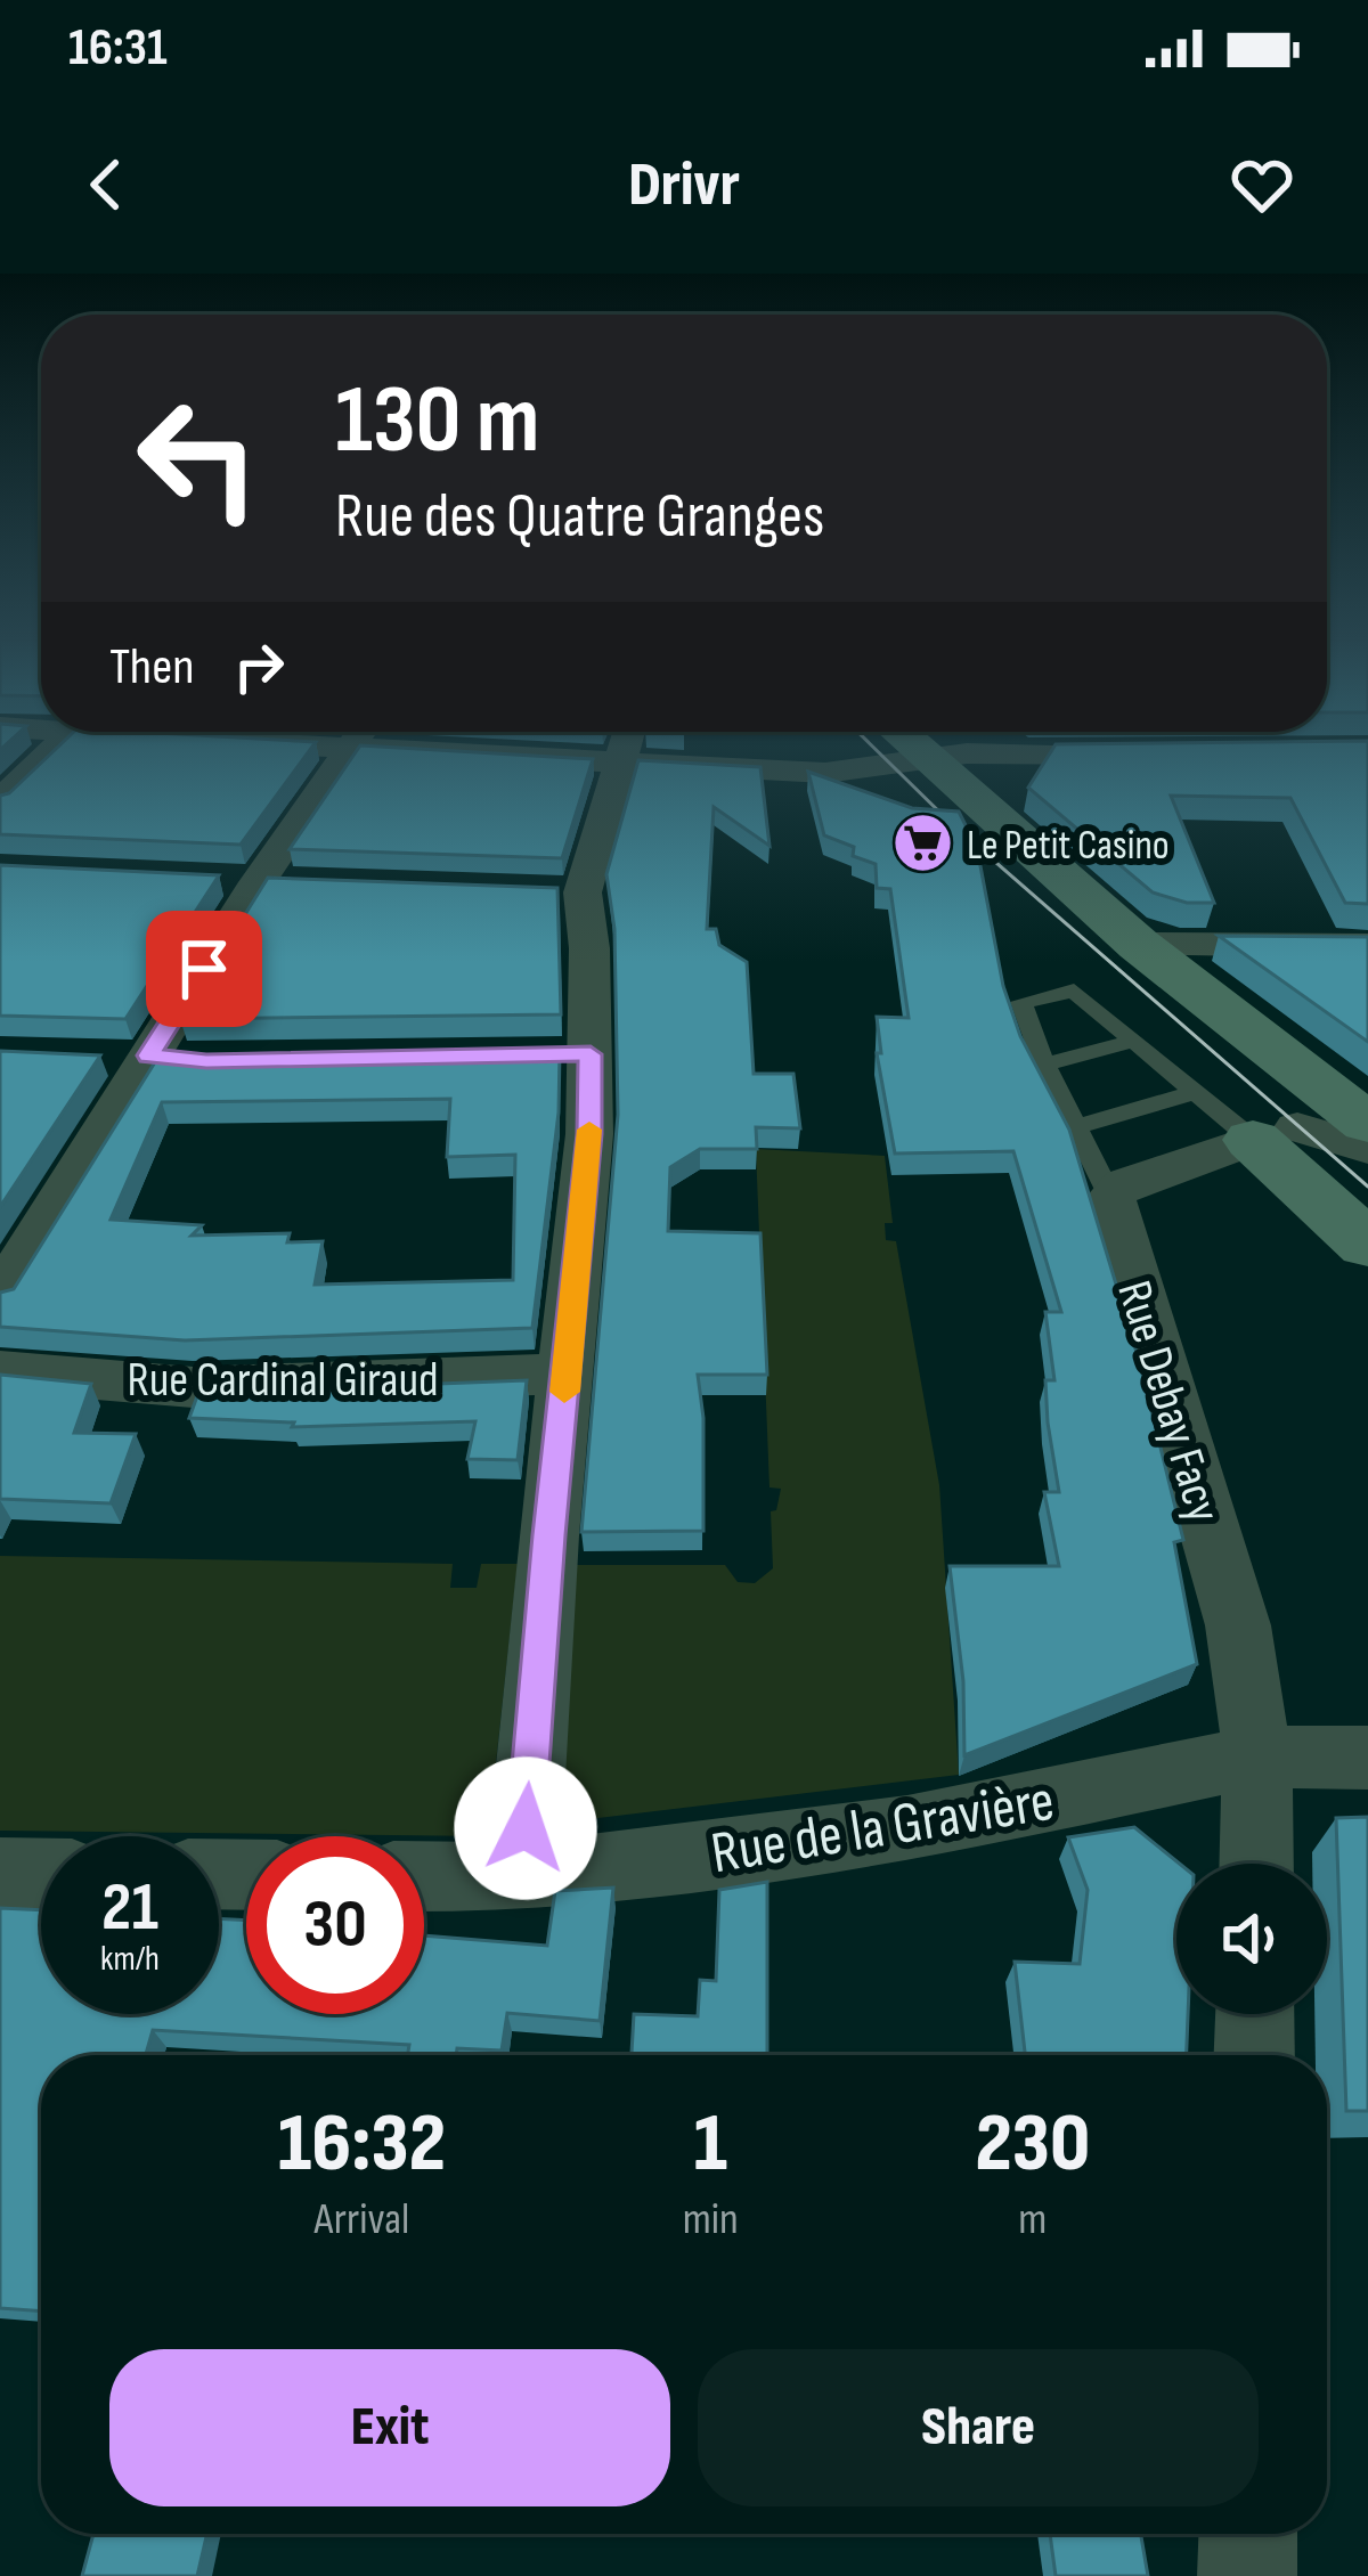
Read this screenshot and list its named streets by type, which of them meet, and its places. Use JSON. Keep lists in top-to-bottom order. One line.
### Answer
{"streets":{"street":["Rue Cardinal Giraud","Rue Debay Facy","Rue de la Gravière"]},"crossings":[["Rue Debay Facy","Rue de la Gravière"]],"places":{"supermarket":["Le Petit Casino"]},"page":{"status":"16:31","header":"Drivr","turn":["130 m","Rue des Quatre Granges"],"then":"Then","speed":"21 km/h","limit":"30","eta":["16:32","Arrival","1","min","230","m"],"buttons":["Exit","Share"]}}
